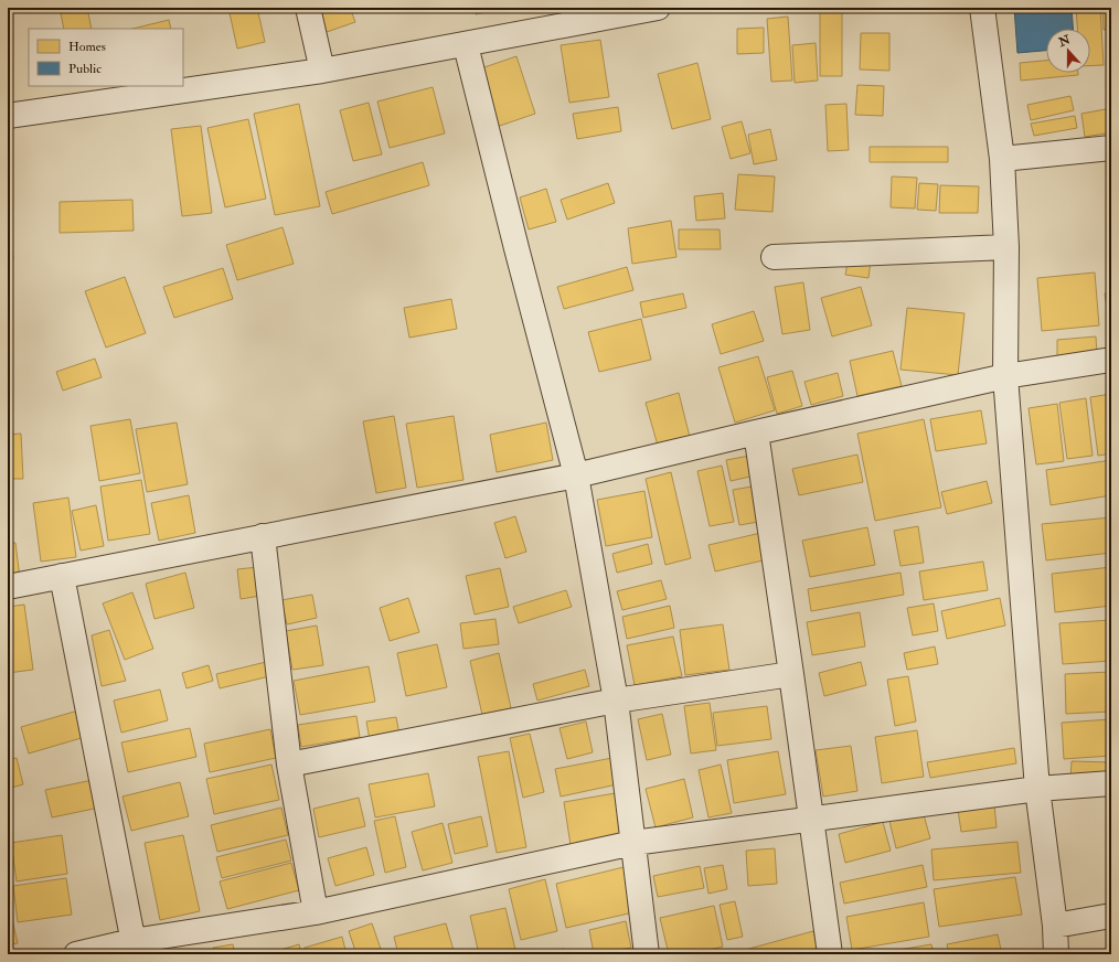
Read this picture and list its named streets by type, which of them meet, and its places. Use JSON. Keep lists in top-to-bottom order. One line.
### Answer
{"legend":["Homes","Public"],"north":"top"}
